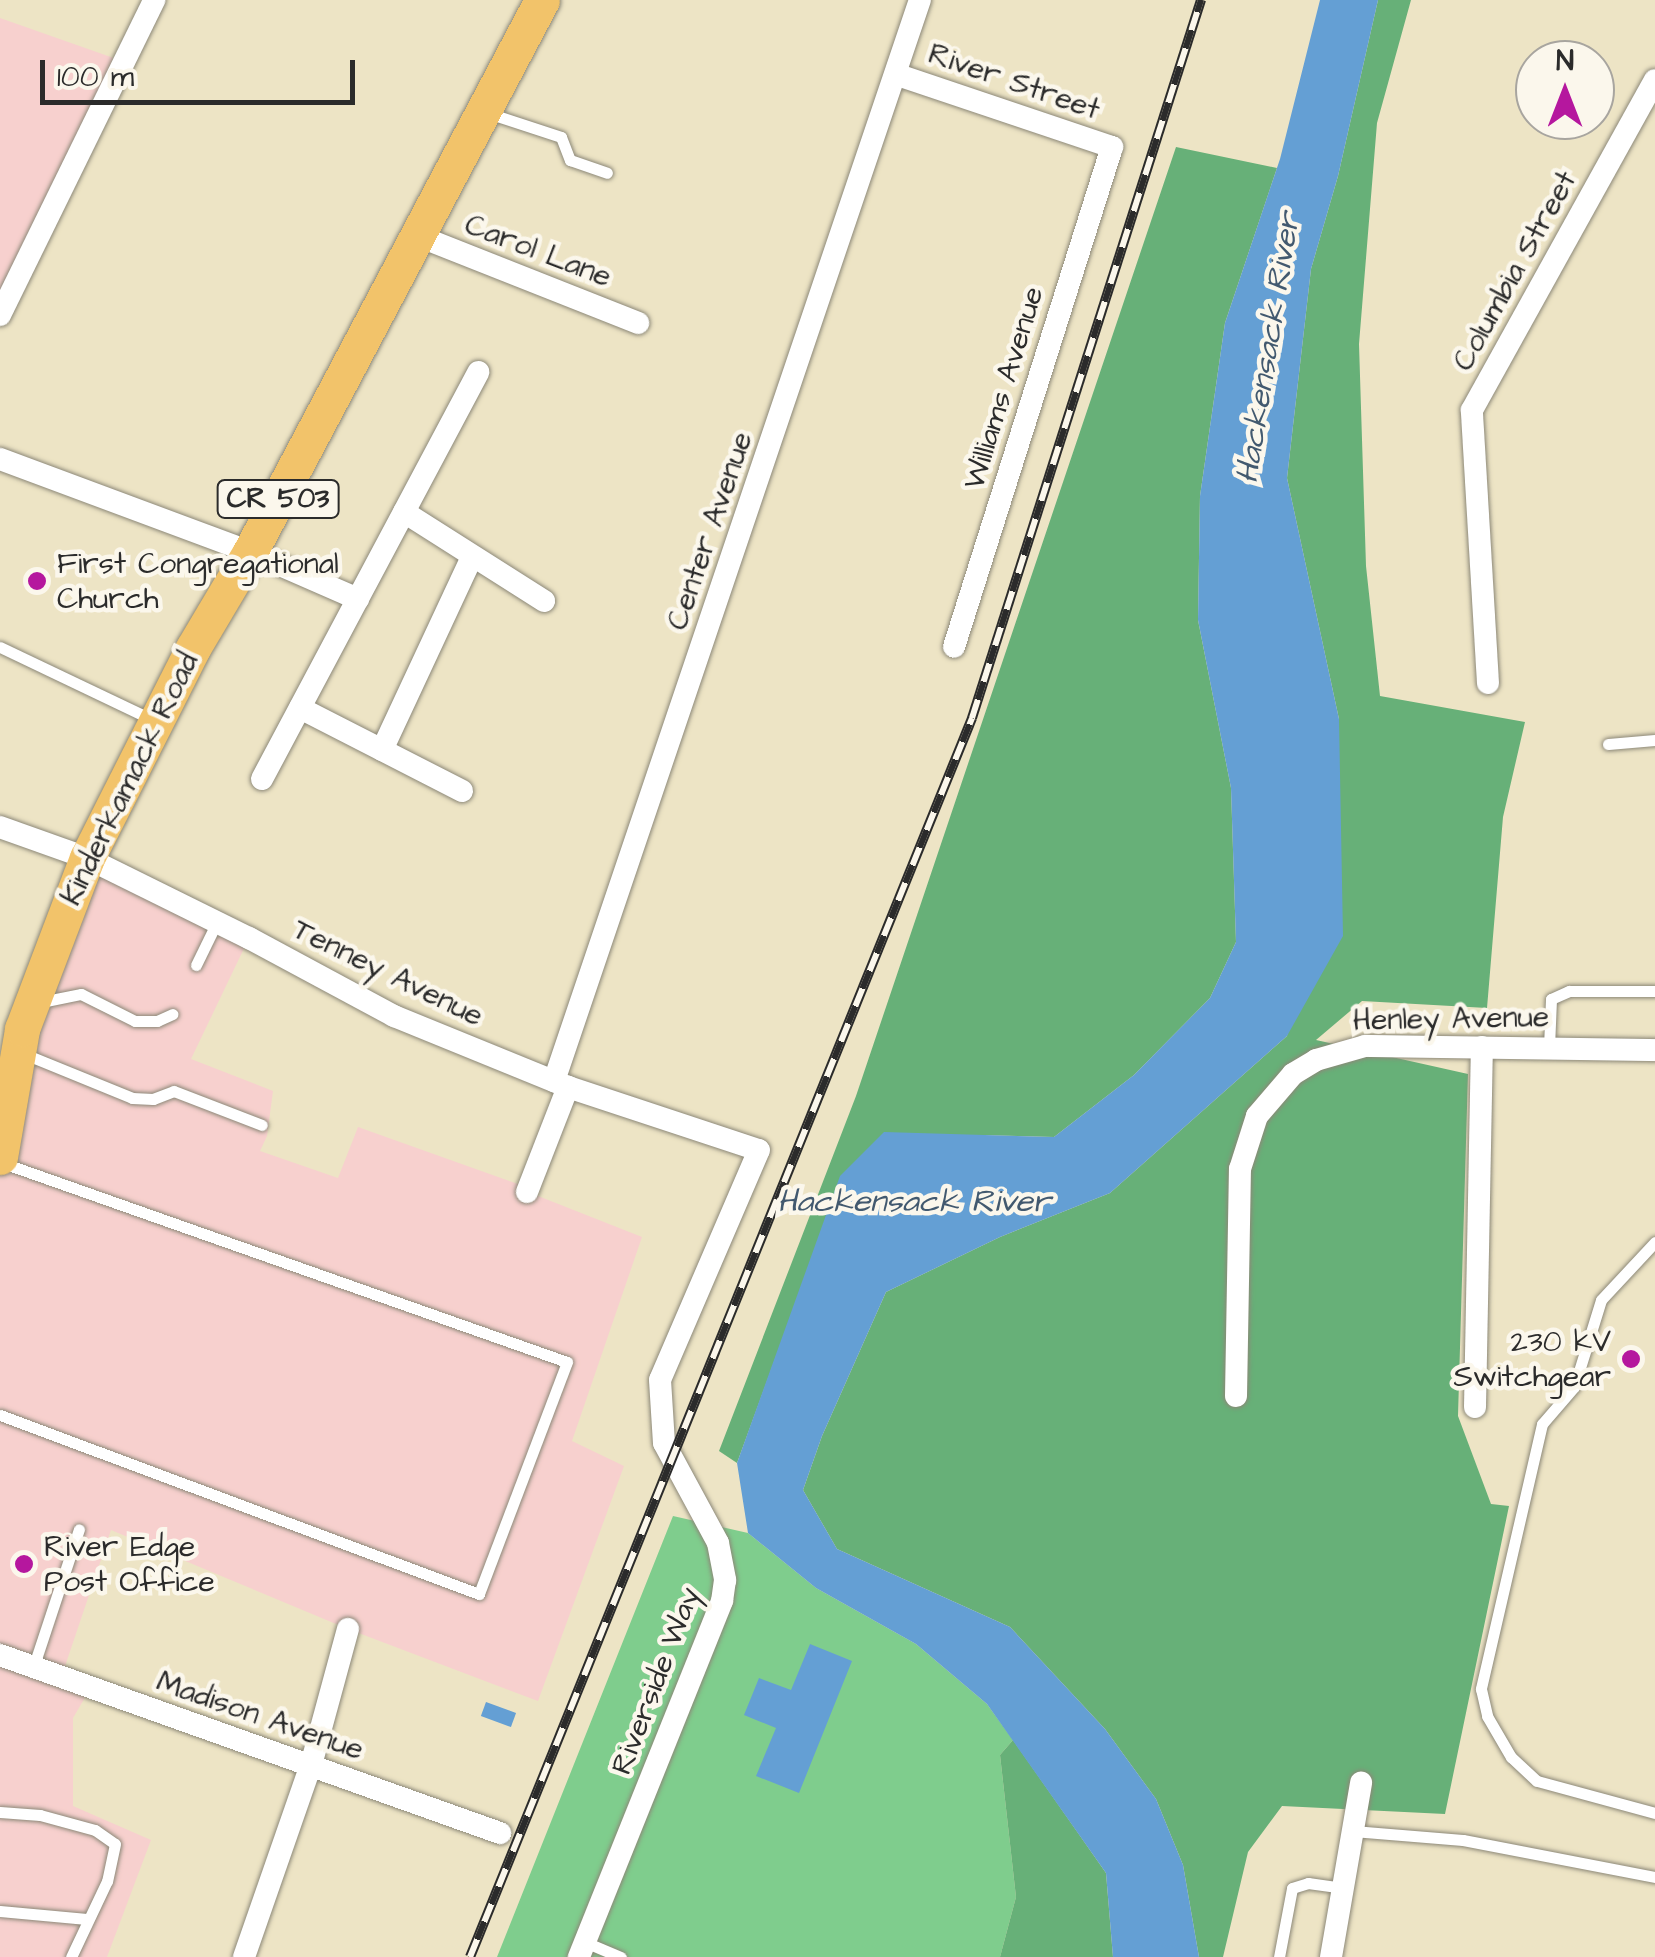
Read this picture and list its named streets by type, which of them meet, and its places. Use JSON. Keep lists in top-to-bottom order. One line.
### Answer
{"streets":{"main road":["CR 503","Kinderkamack Road"],"street":["River Street","Carol Lane","Columbia Street","Williams Avenue","Center Avenue","Tenney Avenue","Henley Avenue","Riverside Way","Madison Avenue"]},"crossings":[["River Street","Williams Avenue"],["River Street","Center Avenue"],["Carol Lane","Kinderkamack Road"],["Center Avenue","Tenney Avenue"],["Kinderkamack Road","Tenney Avenue"],["Tenney Avenue","Riverside Way"]],"water":["Hackensack River"],"places":["First Congregational Church","230 kV Switchgear","River Edge Post Office"],"scale_bar":"100 m","north":"top"}
